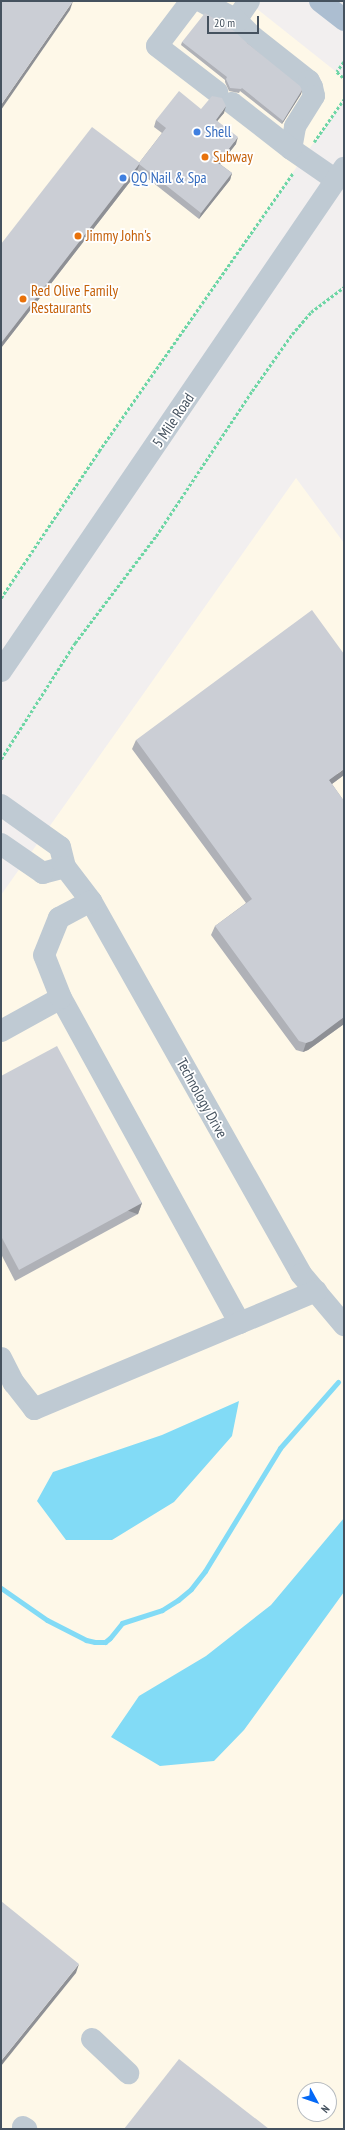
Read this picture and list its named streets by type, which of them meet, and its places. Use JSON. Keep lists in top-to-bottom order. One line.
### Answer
{"streets":{"street":["5 Mile Road","Technology Drive"]},"places":["Shell","Subway","QQ Nail & Spa","Jimmy John's","Red Olive Family Restaurants"],"scale_bar":"20 m","north":"bottom right"}
